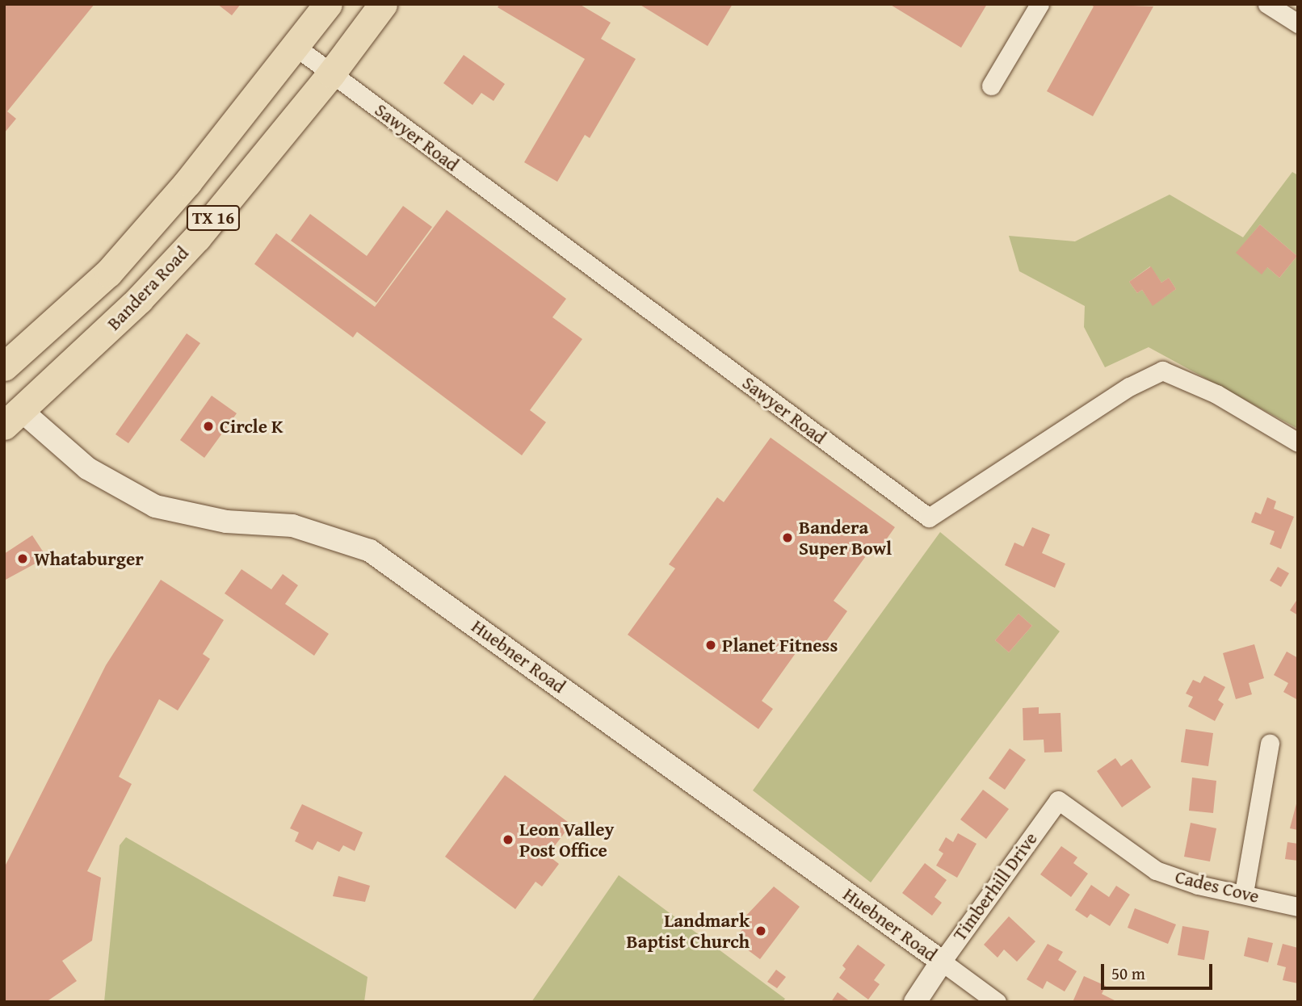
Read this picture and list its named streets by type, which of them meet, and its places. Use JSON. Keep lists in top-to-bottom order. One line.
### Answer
{"streets":{"main road":["TX 16","Bandera Road"],"street":["Sawyer Road","Huebner Road","Timberhill Drive","Cades Cove"]},"crossings":[["Sawyer Road","TX 16"],["Sawyer Road","Bandera Road"],["Bandera Road","Huebner Road"],["Huebner Road","Timberhill Drive"],["Timberhill Drive","Cades Cove"]],"places":["Circle K","Bandera Super Bowl","Whataburger","Planet Fitness","Leon Valley Post Office","Landmark Baptist Church"],"scale_bar":"50 m"}
